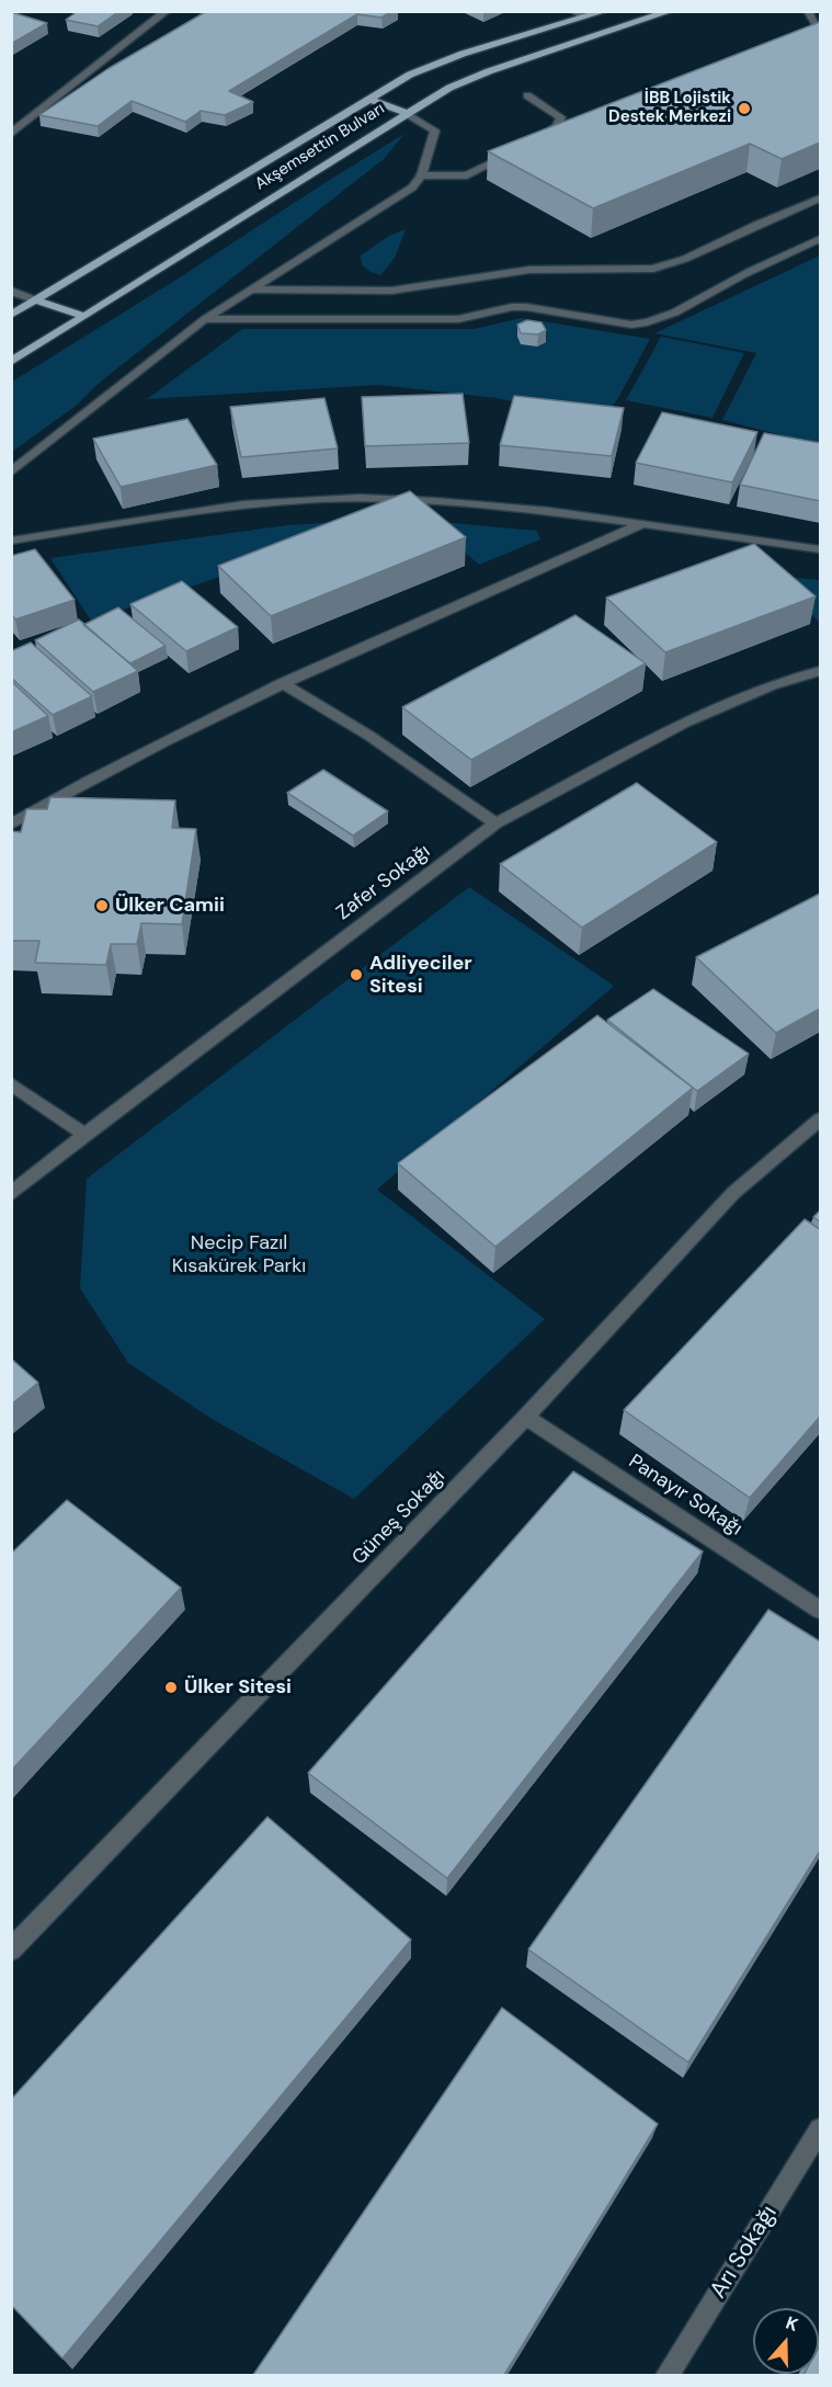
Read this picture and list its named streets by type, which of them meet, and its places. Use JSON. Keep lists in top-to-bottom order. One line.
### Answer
{"streets":{"main road":["Akşemsettin Bulvarı"],"street":["Zafer Sokağı","Panayır Sokağı","Güneş Sokağı","Arı Sokağı"]},"crossings":[["Panayır Sokağı","Güneş Sokağı"]],"parks":["Necip Fazıl Kısakürek Parkı"],"places":["İBB Lojistik Destek Merkezi","Ülker Camii","Adliyeciler Sitesi","Ülker Sitesi"],"north":"top"}
